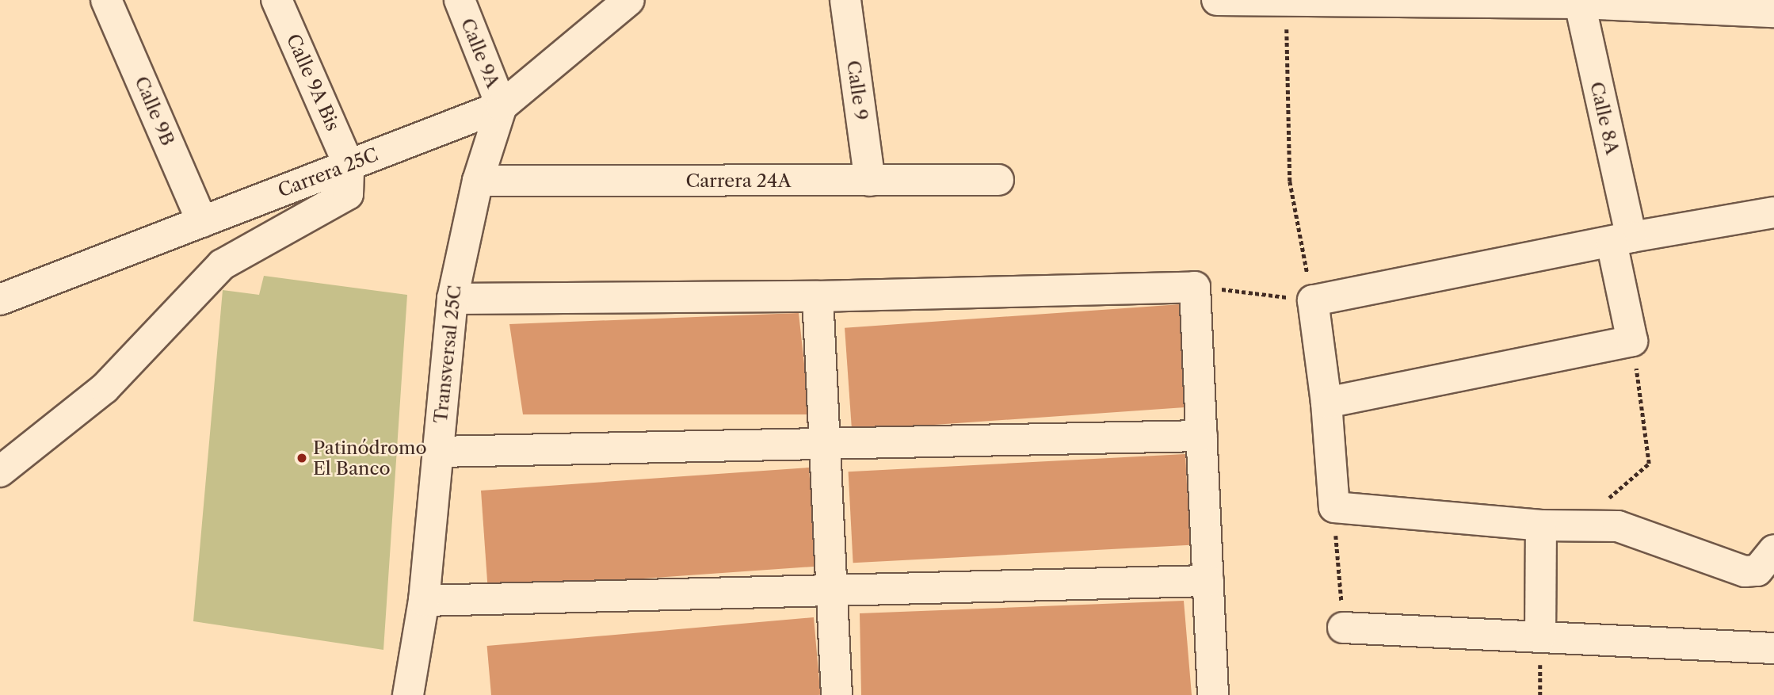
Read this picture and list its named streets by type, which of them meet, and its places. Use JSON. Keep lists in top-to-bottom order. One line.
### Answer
{"streets":{"street":["Calle 9A","Calle 9A Bis","Calle 9","Calle 9B","Calle 8A","Carrera 25C","Carrera 24A","Transversal 25C"]},"crossings":[["Calle 9A","Carrera 25C"],["Calle 9A","Transversal 25C"],["Calle 9A Bis","Carrera 25C"],["Calle 9","Carrera 24A"],["Calle 9B","Carrera 25C"],["Carrera 25C","Transversal 25C"],["Carrera 24A","Transversal 25C"]],"places":["Patinódromo El Banco"]}
